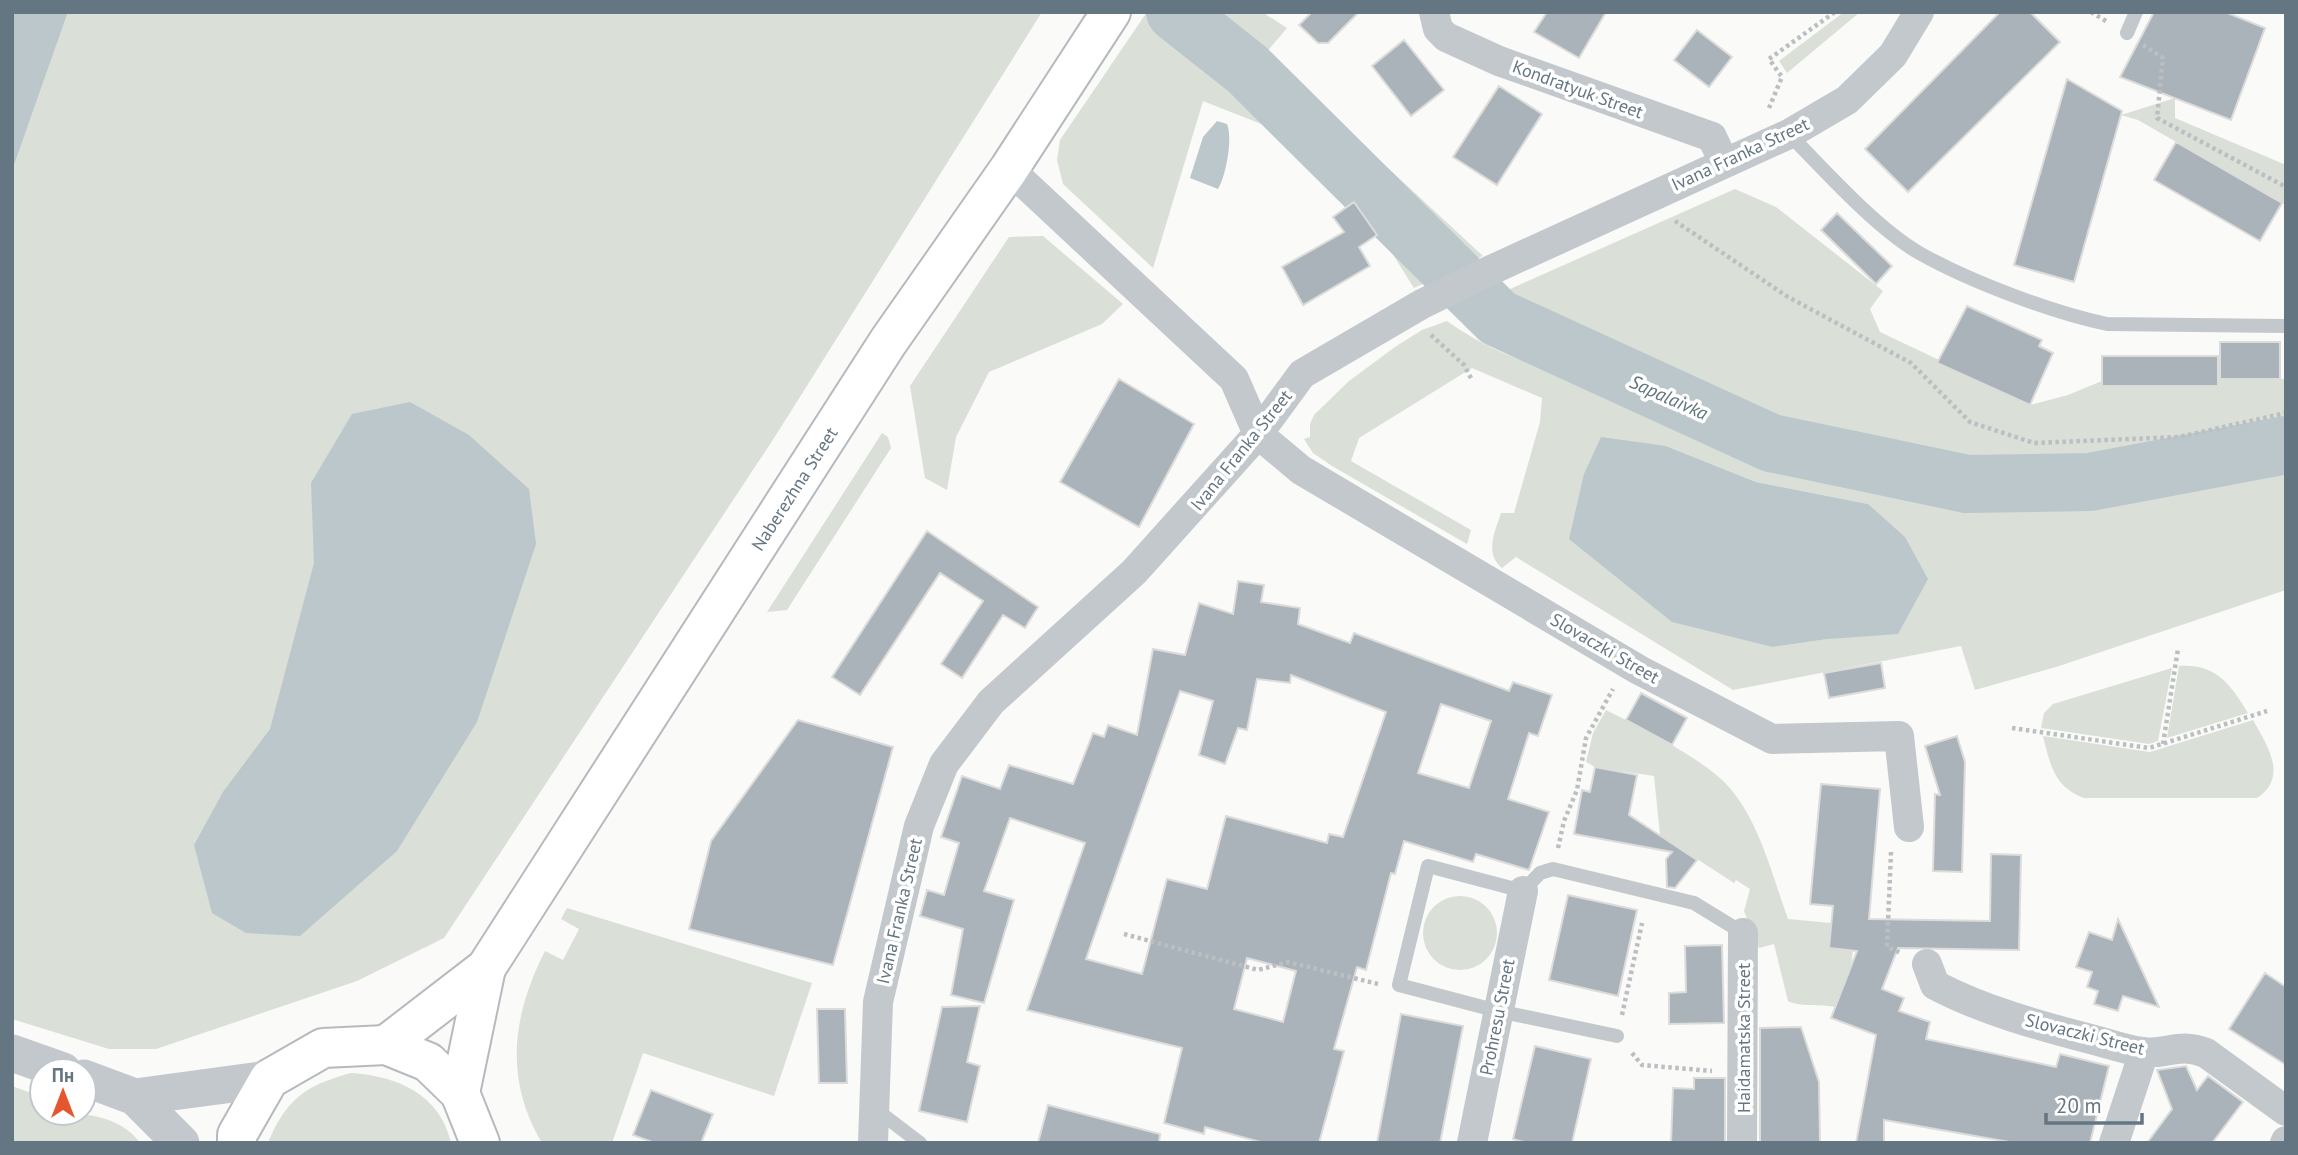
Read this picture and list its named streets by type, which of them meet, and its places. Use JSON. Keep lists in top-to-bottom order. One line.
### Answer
{"streets":{"main road":["Naberezhna Street"],"street":["Kondratyuk Street","Ivana Franka Street","Slovaczki Street","Prohresu Street","Haidamatska Street"]},"crossings":[["Kondratyuk Street","Ivana Franka Street"],["Ivana Franka Street","Slovaczki Street"]],"water":["Sapalaivka"],"scale_bar":"20 m","north":"top"}
